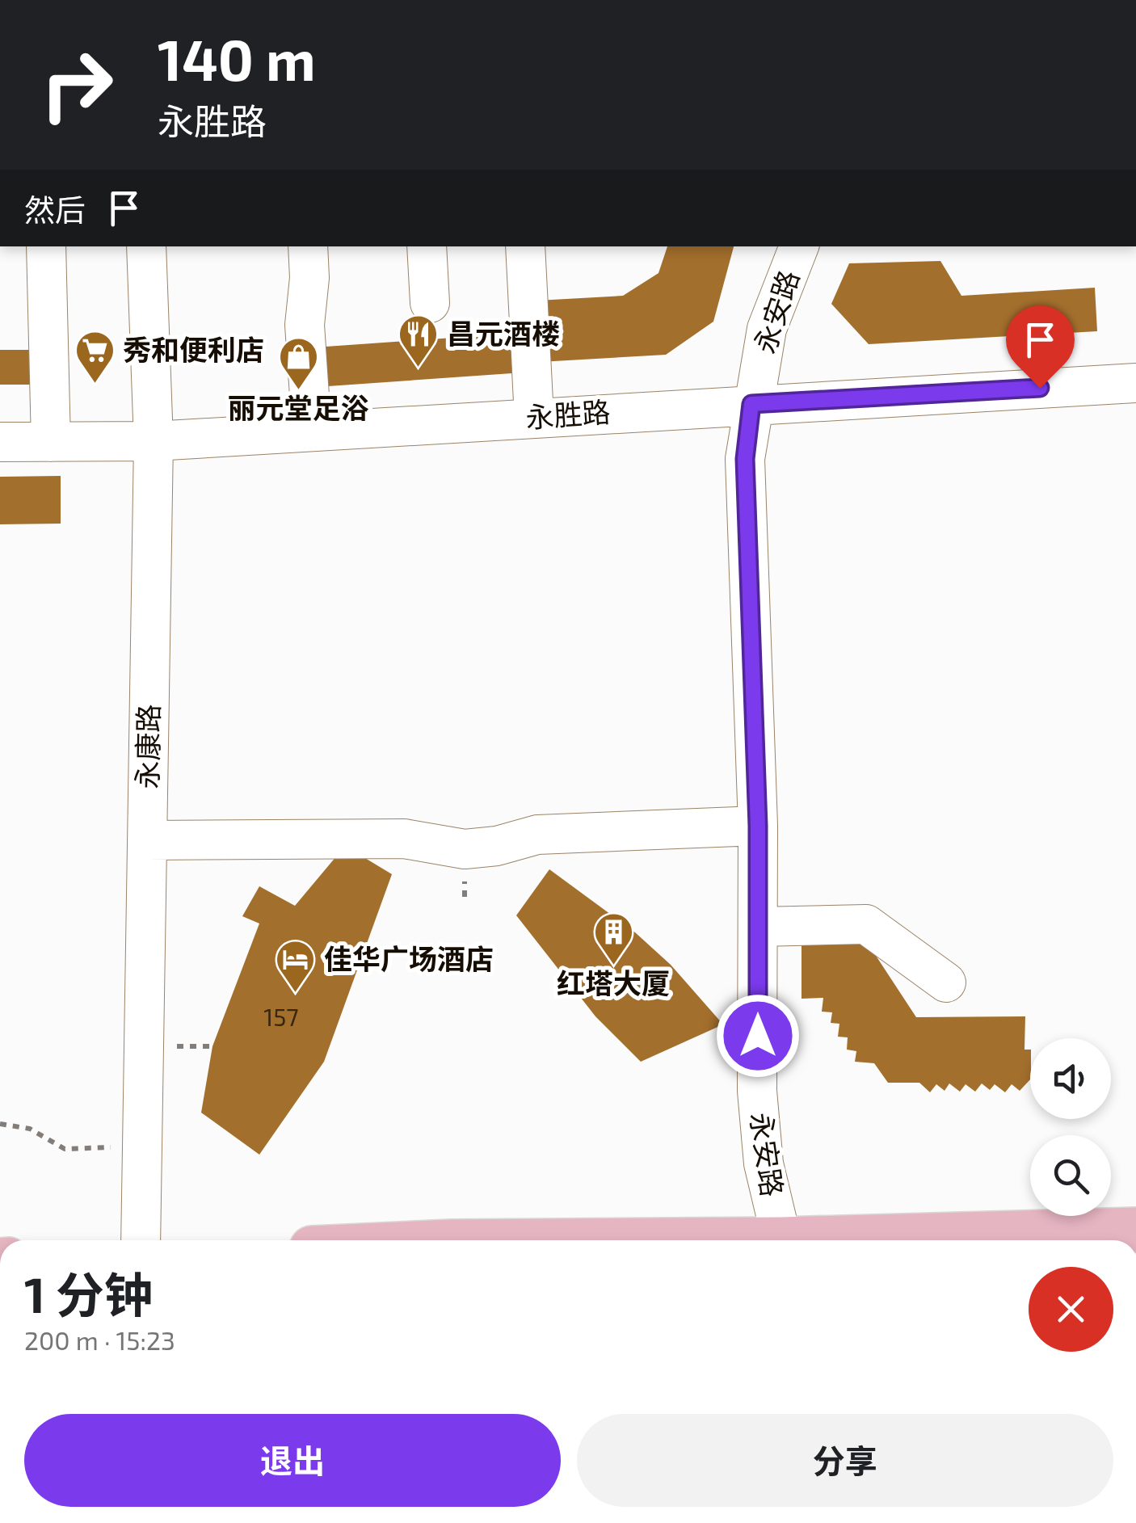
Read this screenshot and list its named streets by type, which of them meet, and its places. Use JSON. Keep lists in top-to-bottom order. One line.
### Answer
{"streets":{"street":["永安路","永胜路","永康路"]},"crossings":[["永安路","永胜路"],["永胜路","永康路"]],"places":{"restaurant":["昌元酒楼"],"supermarket":["秀和便利店"],"shop":["丽元堂足浴"],"building":["红塔大厦"],"hotel":["佳华广场酒店"]},"house_numbers":["157"],"page":{"turn":["140 m","永胜路"],"then":"然后","heading":["1 分钟","200 m · 15:23"],"buttons":["退出","分享"]}}
